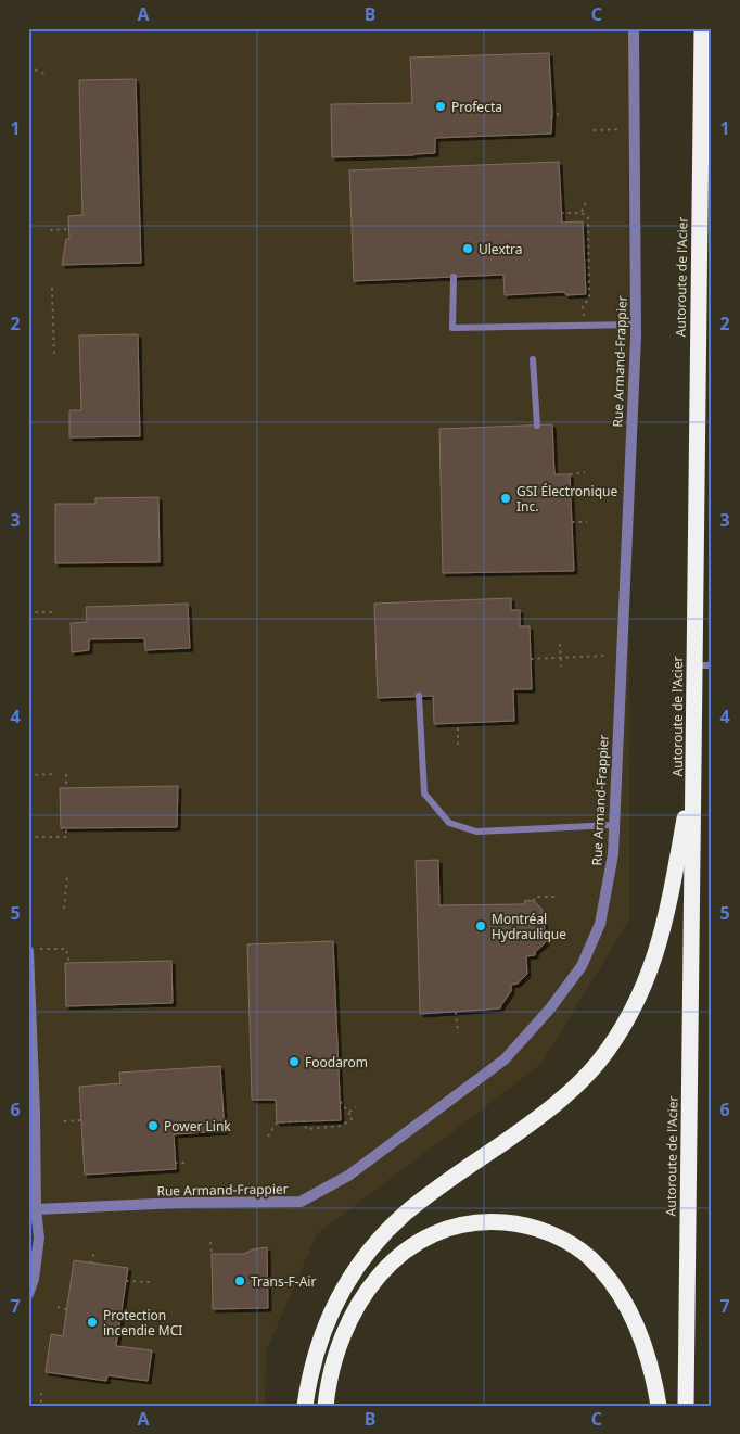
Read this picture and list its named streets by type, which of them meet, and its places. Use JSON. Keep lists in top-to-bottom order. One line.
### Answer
{"streets":{"highway":["Autoroute de l'Acier"],"street":["Rue Armand-Frappier"]},"places":["Profecta","Ulextra","GSI Électronique Inc.","Montréal Hydraulique","Foodarom","Power Link","Trans-F-Air","Protection incendie MCI"],"grid":{"columns":["A","B","C"],"rows":["1","2","3","4","5","6","7"]}}
